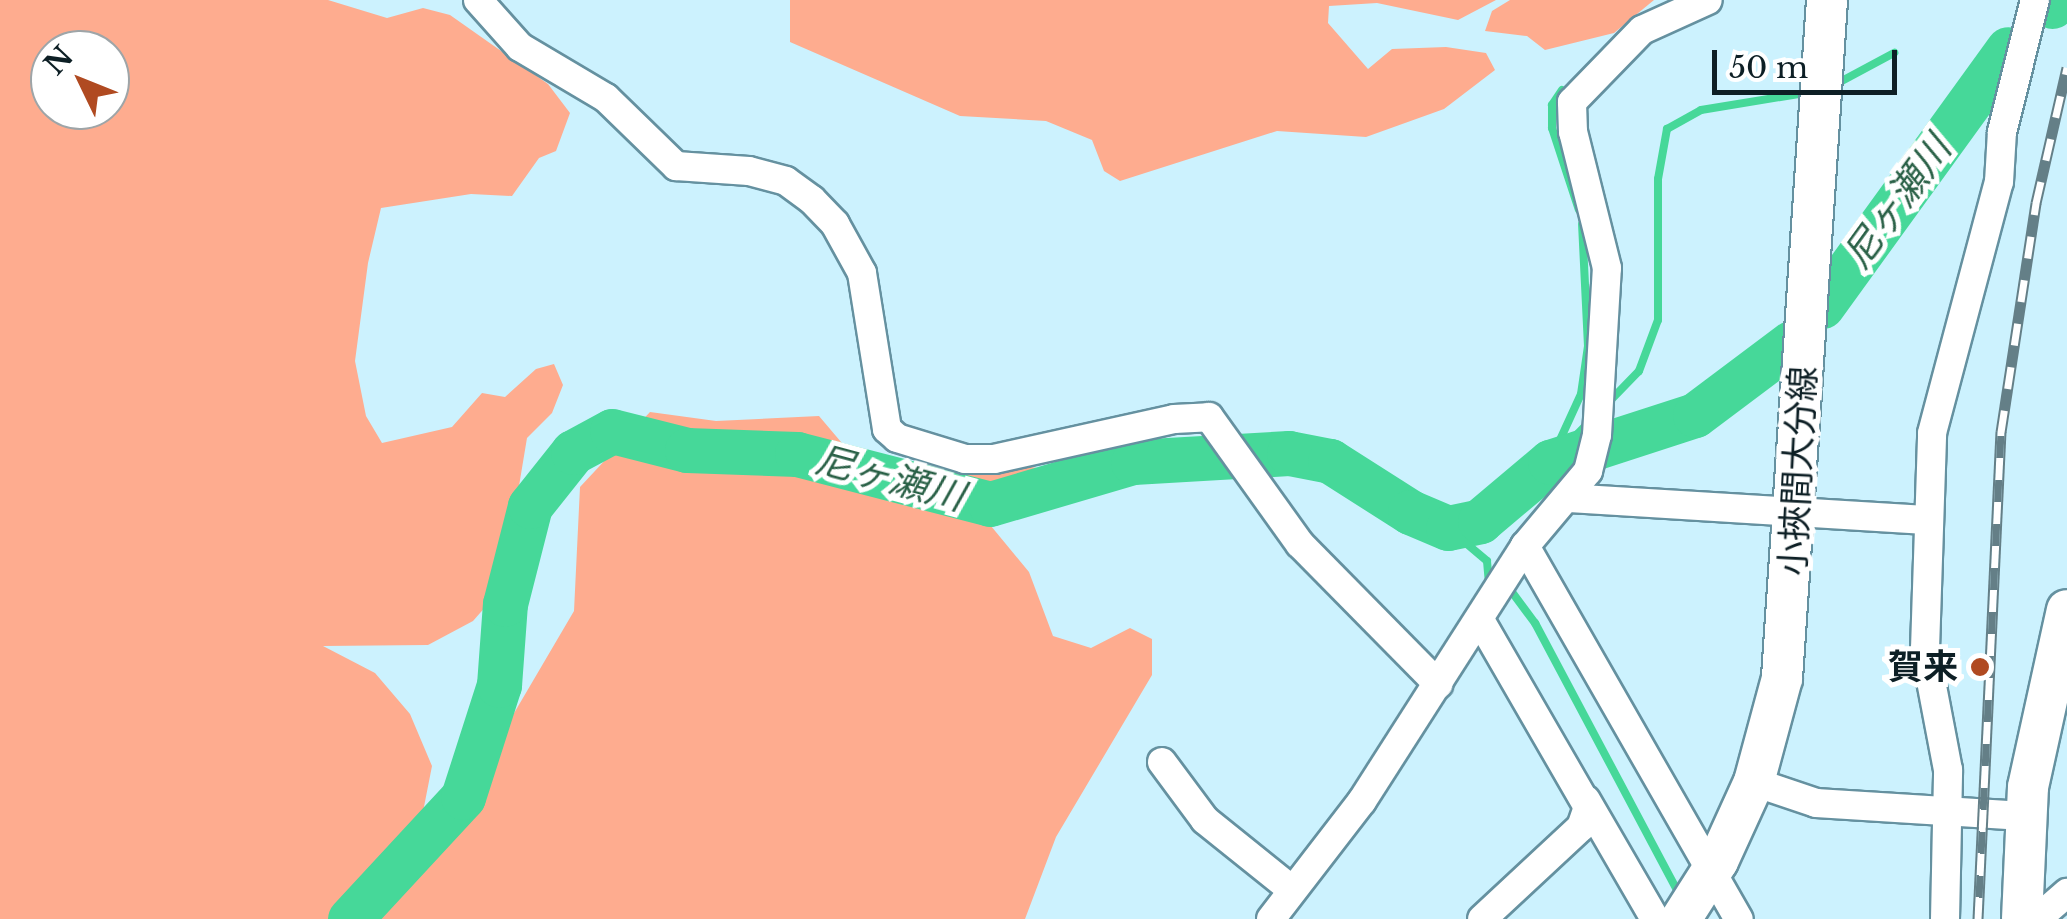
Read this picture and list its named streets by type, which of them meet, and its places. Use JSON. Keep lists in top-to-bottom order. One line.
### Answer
{"streets":{"main road":["小挾間大分線"]},"water":["尼ヶ瀬川"],"places":["賀来"],"scale_bar":"50 m","north":"top left"}
